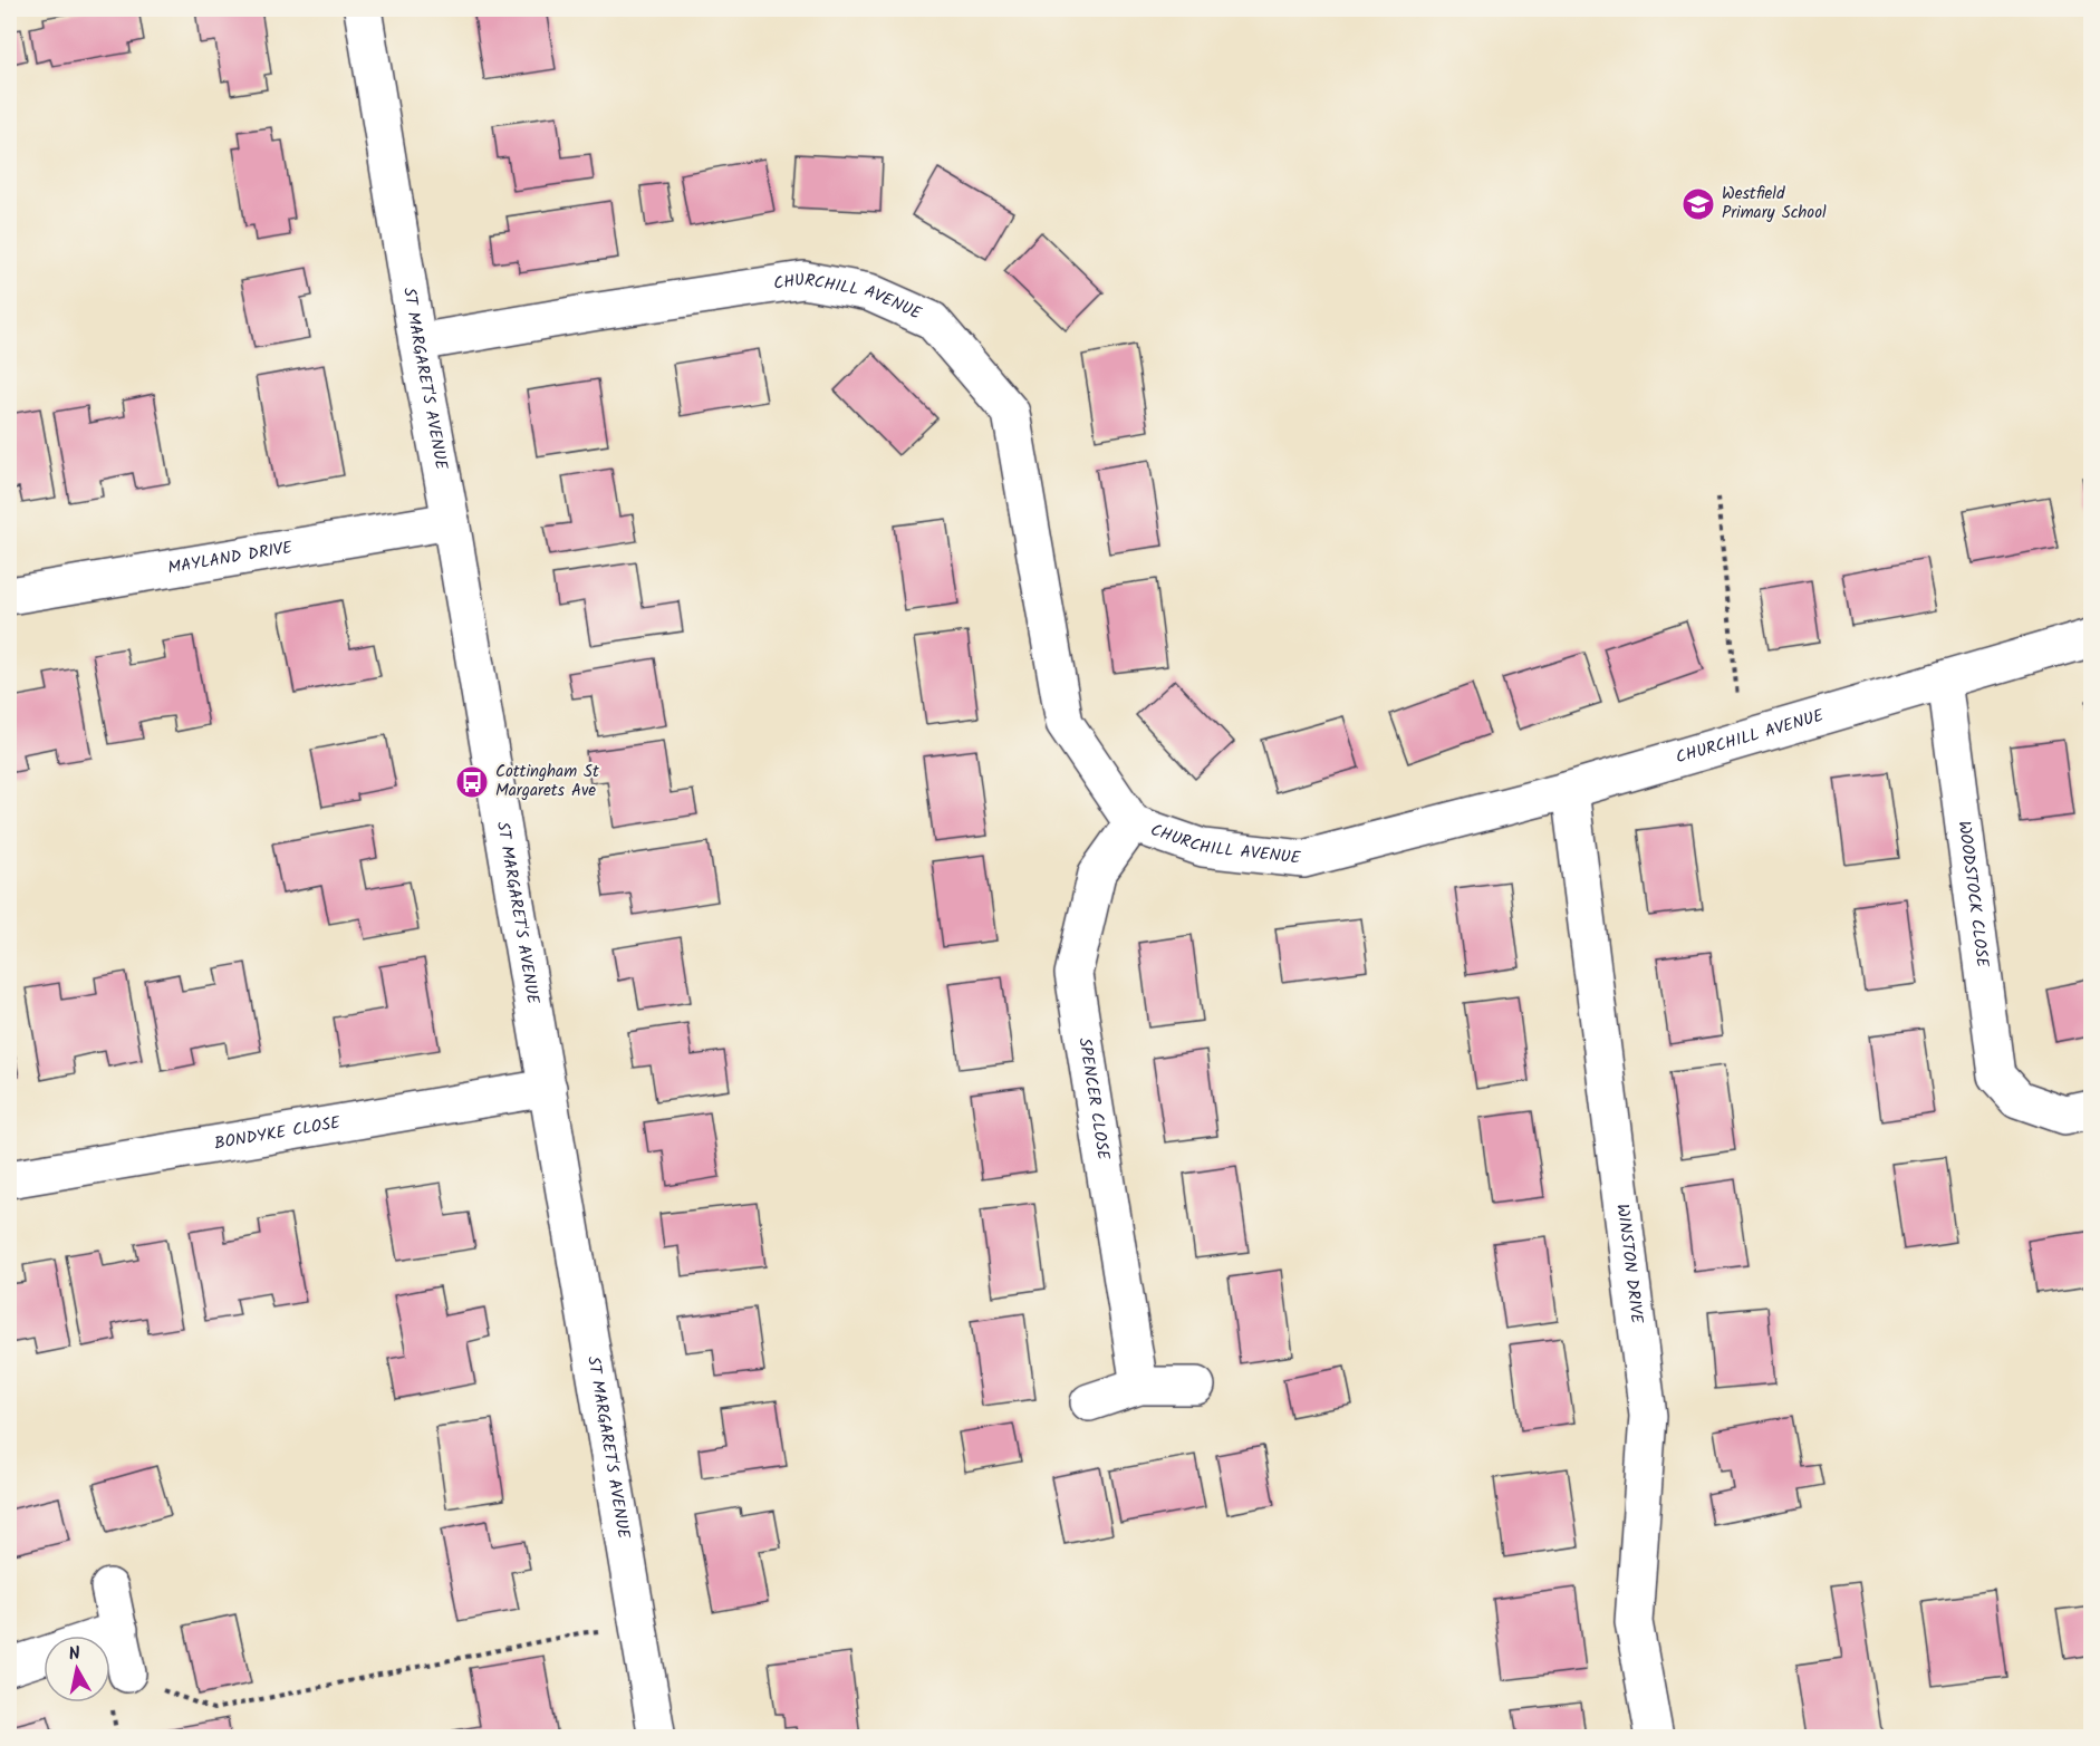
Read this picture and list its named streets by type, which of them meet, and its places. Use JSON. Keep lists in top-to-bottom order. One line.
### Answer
{"streets":{"street":["CHURCHILL AVENUE","ST MARGARET'S AVENUE","MAYLAND DRIVE","WOODSTOCK CLOSE","SPENCER CLOSE","BONDYKE CLOSE","WINSTON DRIVE"]},"crossings":[["CHURCHILL AVENUE","ST MARGARET'S AVENUE"],["CHURCHILL AVENUE","WOODSTOCK CLOSE"],["CHURCHILL AVENUE","SPENCER CLOSE"],["CHURCHILL AVENUE","WINSTON DRIVE"],["ST MARGARET'S AVENUE","MAYLAND DRIVE"],["ST MARGARET'S AVENUE","BONDYKE CLOSE"]],"places":{"school or university":["Westfield Primary School"],"bus stop":["Cottingham St Margarets Ave"]},"north":"top"}
